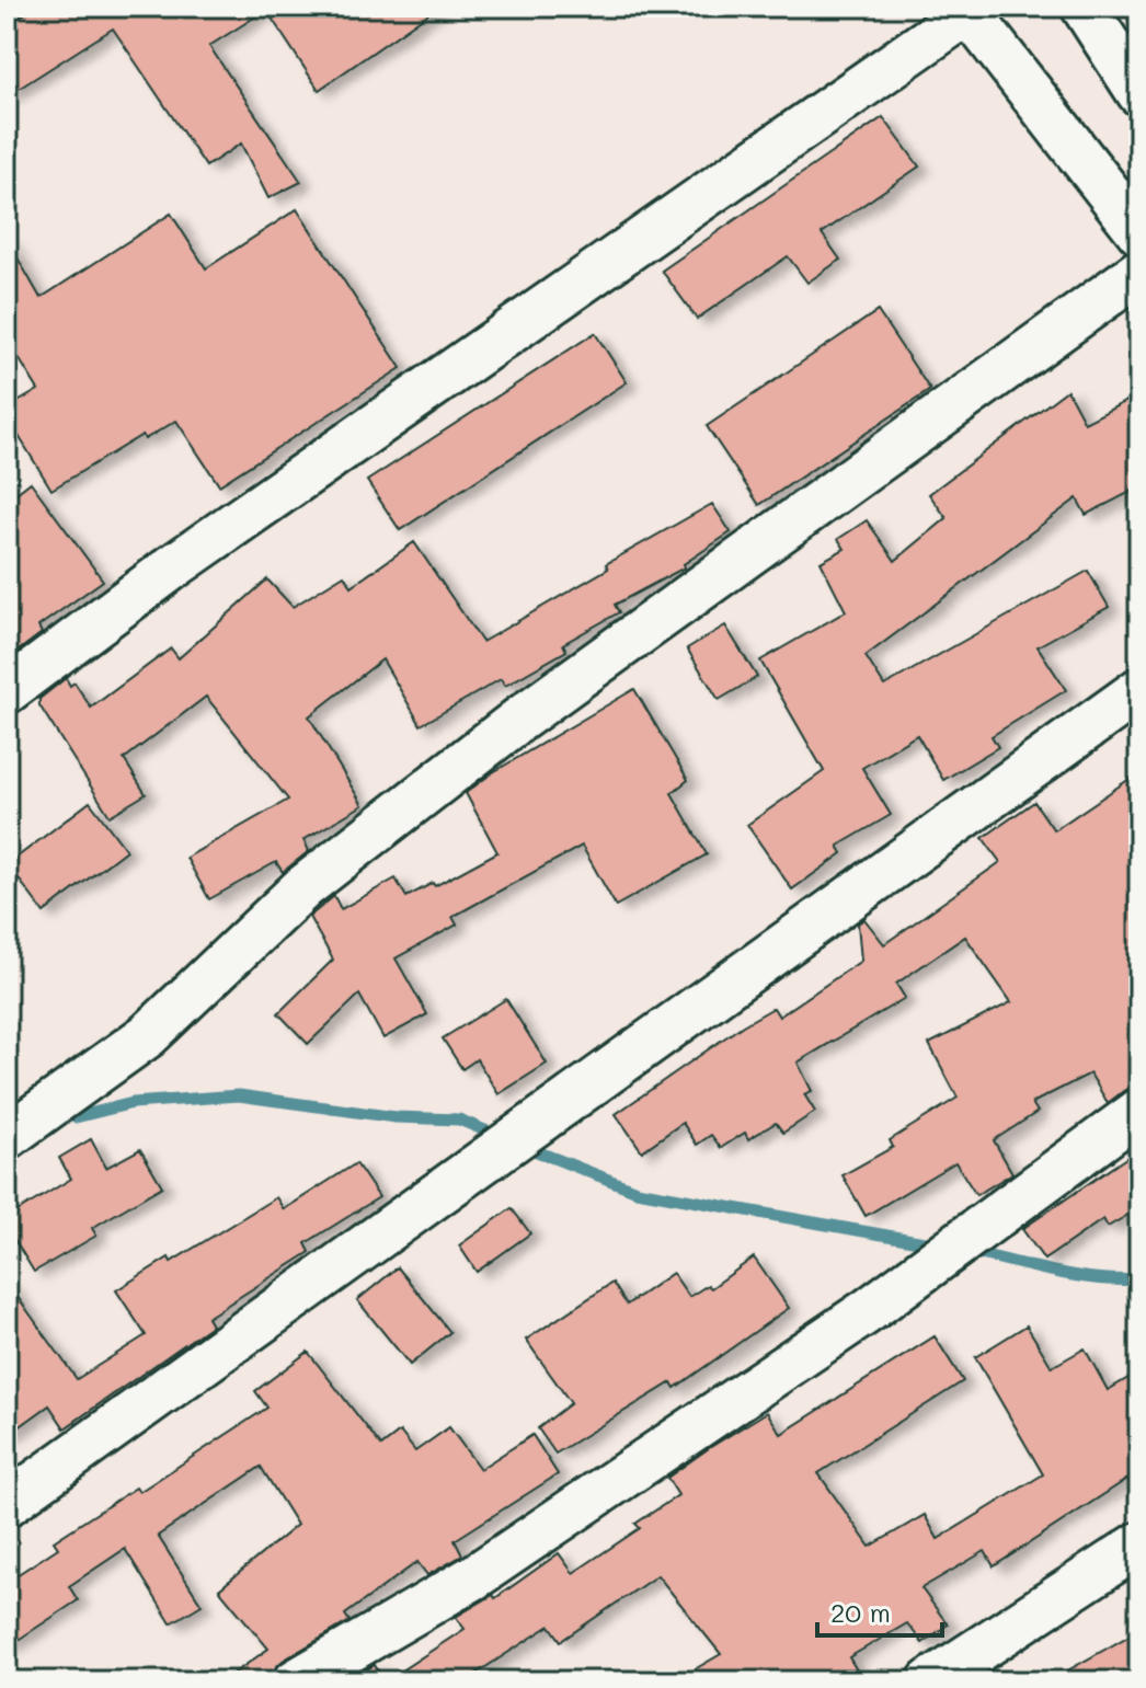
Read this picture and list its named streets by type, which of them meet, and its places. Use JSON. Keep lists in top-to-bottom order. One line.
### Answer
{"scale_bar":"20 m"}
